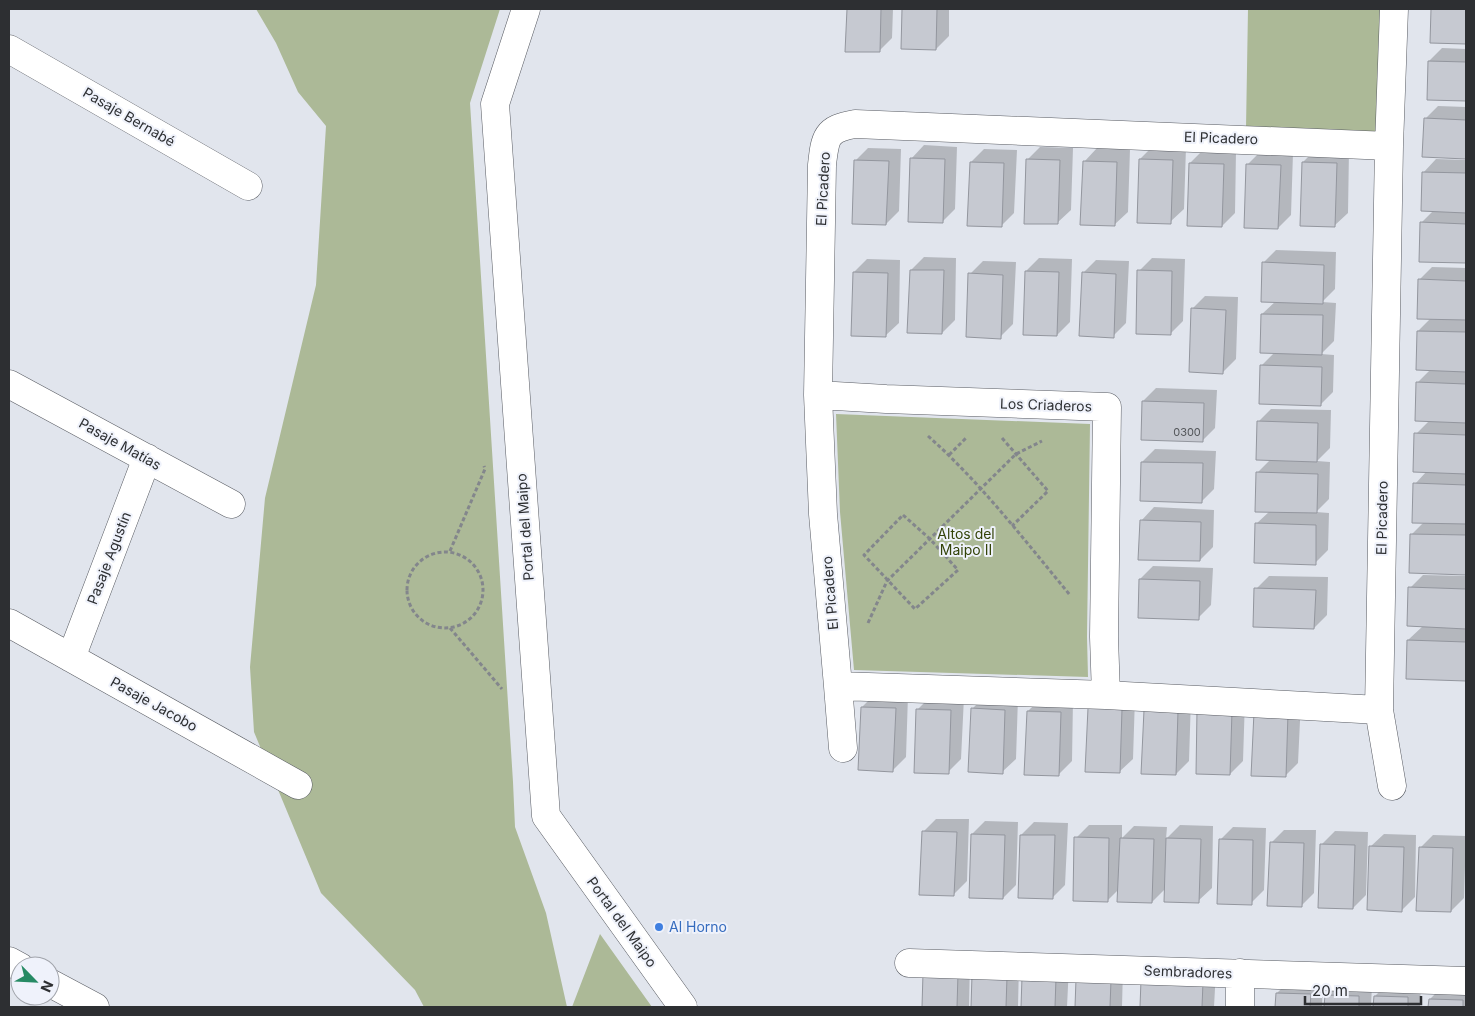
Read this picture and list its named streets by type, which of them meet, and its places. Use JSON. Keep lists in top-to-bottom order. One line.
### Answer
{"streets":{"street":["Pasaje Bernabé","El Picadero","Los Criaderos","Pasaje Matías","Portal del Maipo","Pasaje Agustín","Pasaje Jacobo","Sembradores"]},"crossings":[["El Picadero","Los Criaderos"],["Pasaje Matías","Pasaje Agustín"],["Pasaje Agustín","Pasaje Jacobo"]],"parks":["Altos del Maipo II"],"places":["Al Horno"],"house_numbers":["0300"],"scale_bar":"20 m","north":"bottom right"}
